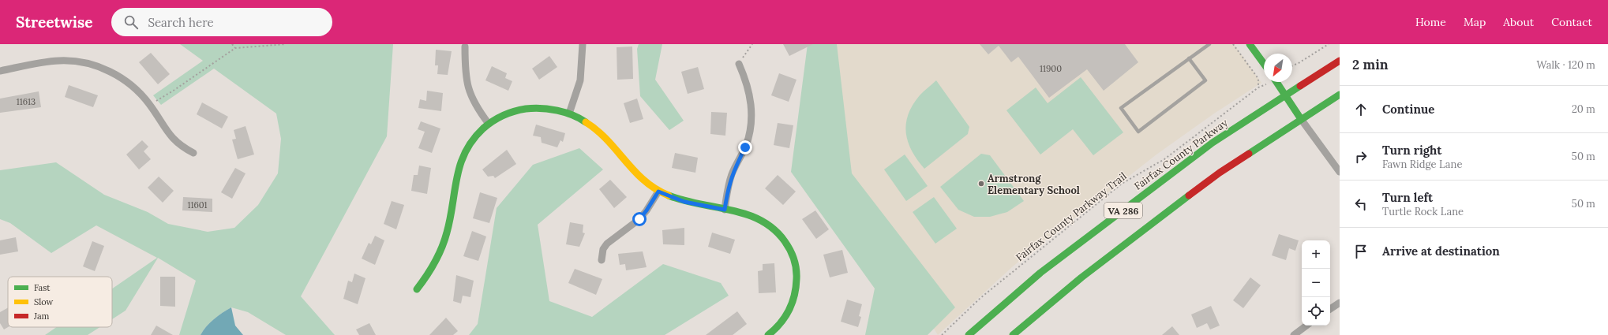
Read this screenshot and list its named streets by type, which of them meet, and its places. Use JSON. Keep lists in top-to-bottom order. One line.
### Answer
{"streets":{"main road":["Fairfax County Parkway","VA 286"],"path":["Fairfax County Parkway Trail"]},"places":["Armstrong Elementary School"],"house_numbers":["11900","11613","11601"],"legend":["Fast","Slow","Jam"],"north":"bottom left","page":{"header":"Streetwise","search":"Search here","nav":["Home","Map","About","Contact"],"heading":["2 min","Walk · 120 m"],"list":[["Continue","20 m"],["Turn right","Fawn Ridge Lane","50 m"],["Turn left","Turtle Rock Lane","50 m"],"Arrive at destination"],"map_buttons":["+","−"]}}
